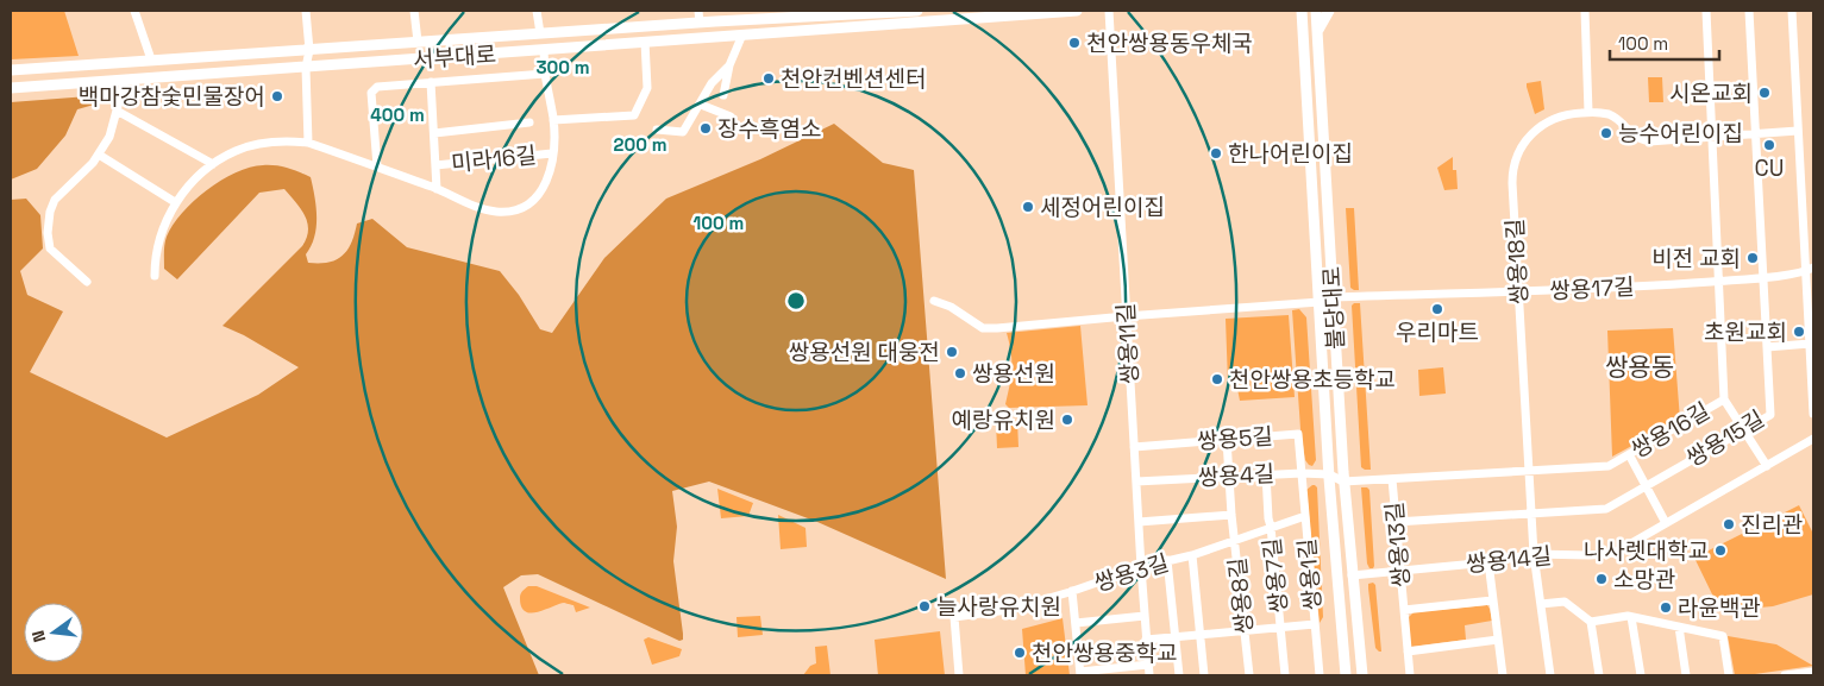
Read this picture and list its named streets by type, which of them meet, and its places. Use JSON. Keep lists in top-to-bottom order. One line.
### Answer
{"streets":{"main road":["서부대로","불당대로"],"street":["미라16길","쌍용18길","쌍용17길","쌍용11길","쌍용16길","쌍용5길","쌍용15길","쌍용4길","쌍용13길","쌍용14길","쌍용3길","쌍용1길","쌍용7길","쌍용8길"]},"crossings":[["서부대로","미라16길"],["쌍용18길","쌍용17길"],["쌍용18길","쌍용16길"],["쌍용18길","쌍용15길"],["쌍용18길","쌍용14길"],["쌍용17길","불당대로"],["쌍용17길","쌍용11길"],["쌍용17길","쌍용16길"],["쌍용17길","쌍용15길"],["불당대로","쌍용16길"],["불당대로","쌍용4길"],["불당대로","쌍용14길"],["쌍용11길","쌍용5길"],["쌍용11길","쌍용4길"],["쌍용11길","쌍용3길"],["쌍용16길","쌍용4길"],["쌍용16길","쌍용13길"],["쌍용5길","쌍용4길"],["쌍용5길","쌍용1길"],["쌍용5길","쌍용8길"],["쌍용15길","쌍용13길"],["쌍용4길","쌍용1길"],["쌍용4길","쌍용7길"],["쌍용4길","쌍용8길"],["쌍용13길","쌍용14길"],["쌍용3길","쌍용1길"],["쌍용3길","쌍용7길"],["쌍용3길","쌍용8길"]],"districts":["쌍용동"],"places":["천안쌍용동우체국","천안컨벤션센터","시온교회","백마강참숯민물장어","장수흑염소","능수어린이집","CU","한나어린이집","세정어린이집","비전 교회","우리마트","초원교회","쌍용선원 대웅전","쌍용선원","천안쌍용초등학교","예랑유치원","진리관","나사렛대학교","소망관","늘사랑유치원","라윤백관","천안쌍용중학교"],"scale_bar":"100 m","north":"left","rings":["300 m","400 m","200 m","100 m"]}
